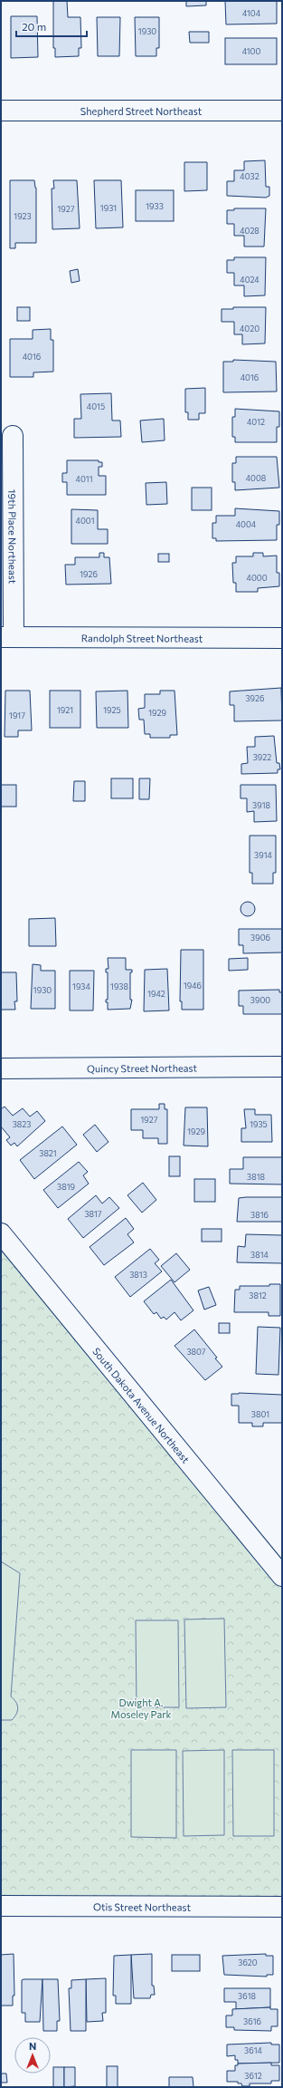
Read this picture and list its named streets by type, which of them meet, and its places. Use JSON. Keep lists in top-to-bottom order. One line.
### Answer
{"streets":{"street":["Shepherd Street Northeast","19th Place Northeast","Randolph Street Northeast","Quincy Street Northeast","South Dakota Avenue Northeast","Otis Street Northeast"]},"crossings":[["19th Place Northeast","Randolph Street Northeast"]],"parks":["Dwight A. Moseley Park"],"house_numbers":["4104","1930","4100","4032","1933","1931","1927","1923","4028","4024","4020","4016","4016","4015","4012","4008","4011","4001","4004","1926","4000","3926","1921","1925","1929","1917","3922","3918","3914","3906","1946","1934","1938","1930","1942","3900","1927","3823","1935","1929","3821","3818","3819","3817","3816","3814","3813","3812","3807","3801","3620","3618","3616","3614","3612"],"scale_bar":"20 m","north":"top"}
